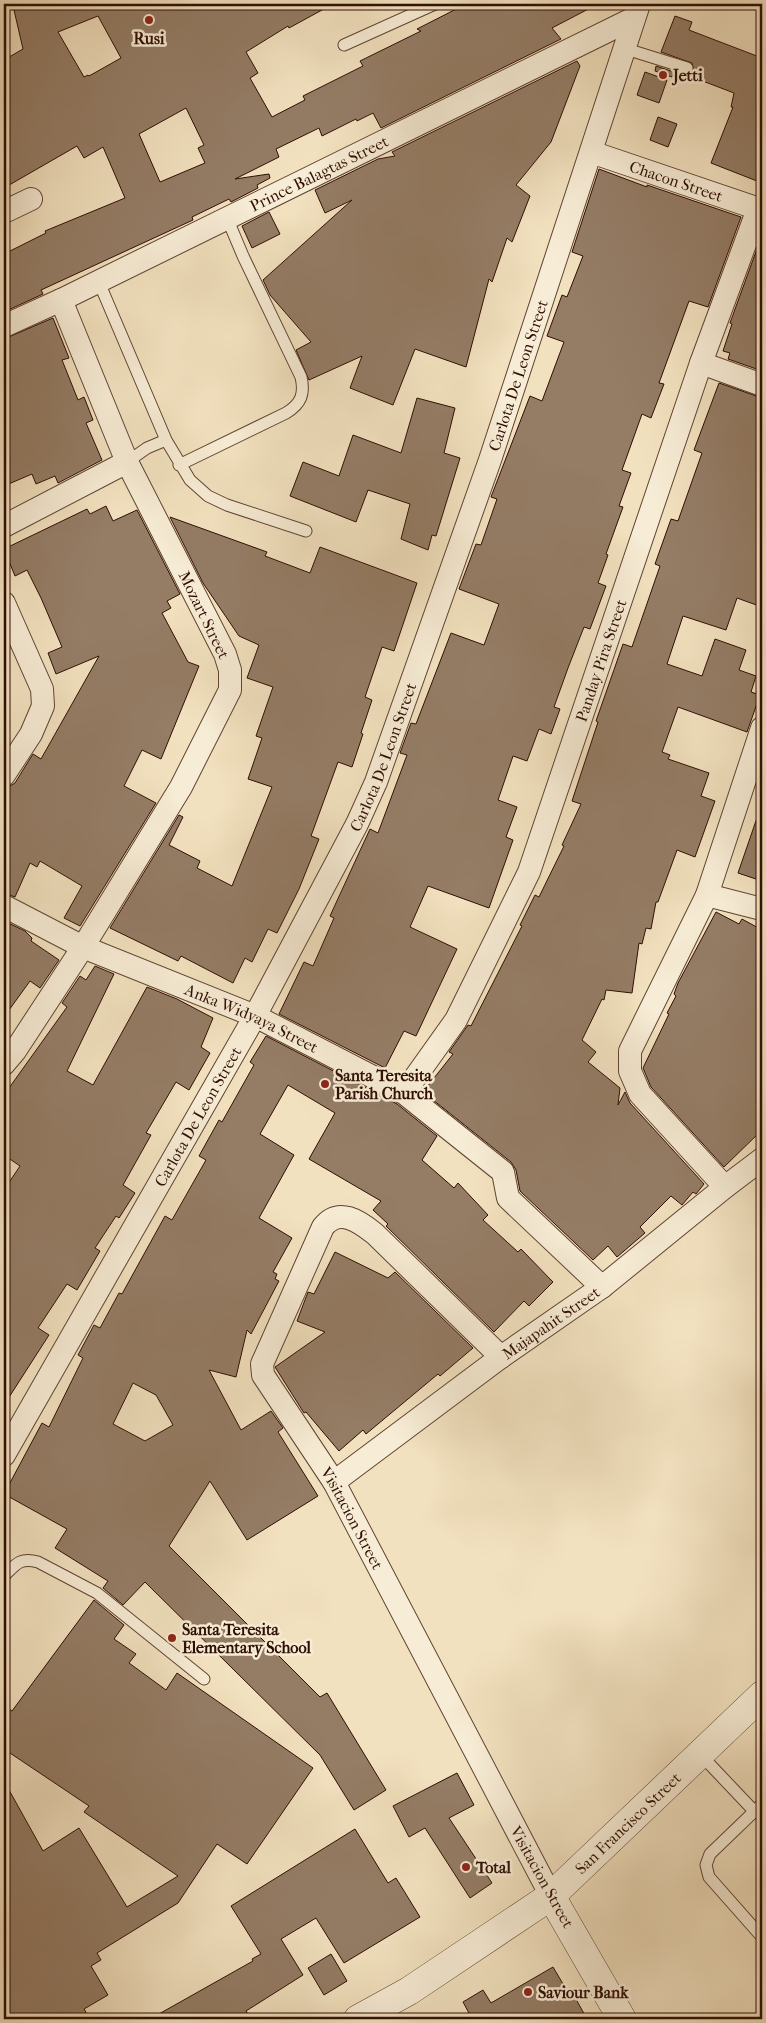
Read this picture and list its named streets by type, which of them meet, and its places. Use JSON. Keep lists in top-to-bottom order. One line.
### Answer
{"streets":{"street":["Prince Balagtas Street","Chacon Street","Carlota De Leon Street","Mozart Street","Panday Pira Street","Anka Widyaya Street","Majapahit Street","Visitacion Street","San Francisco Street"]},"crossings":[["Prince Balagtas Street","Carlota De Leon Street"],["Prince Balagtas Street","Mozart Street"],["Chacon Street","Carlota De Leon Street"],["Chacon Street","Panday Pira Street"],["Carlota De Leon Street","Anka Widyaya Street"],["Mozart Street","Anka Widyaya Street"],["Panday Pira Street","Anka Widyaya Street"],["Anka Widyaya Street","Majapahit Street"],["Majapahit Street","Visitacion Street"],["Visitacion Street","San Francisco Street"]],"places":["Rusi","Jetti","Santa Teresita Parish Church","Santa Teresita Elementary School","Total","Saviour Bank"]}
